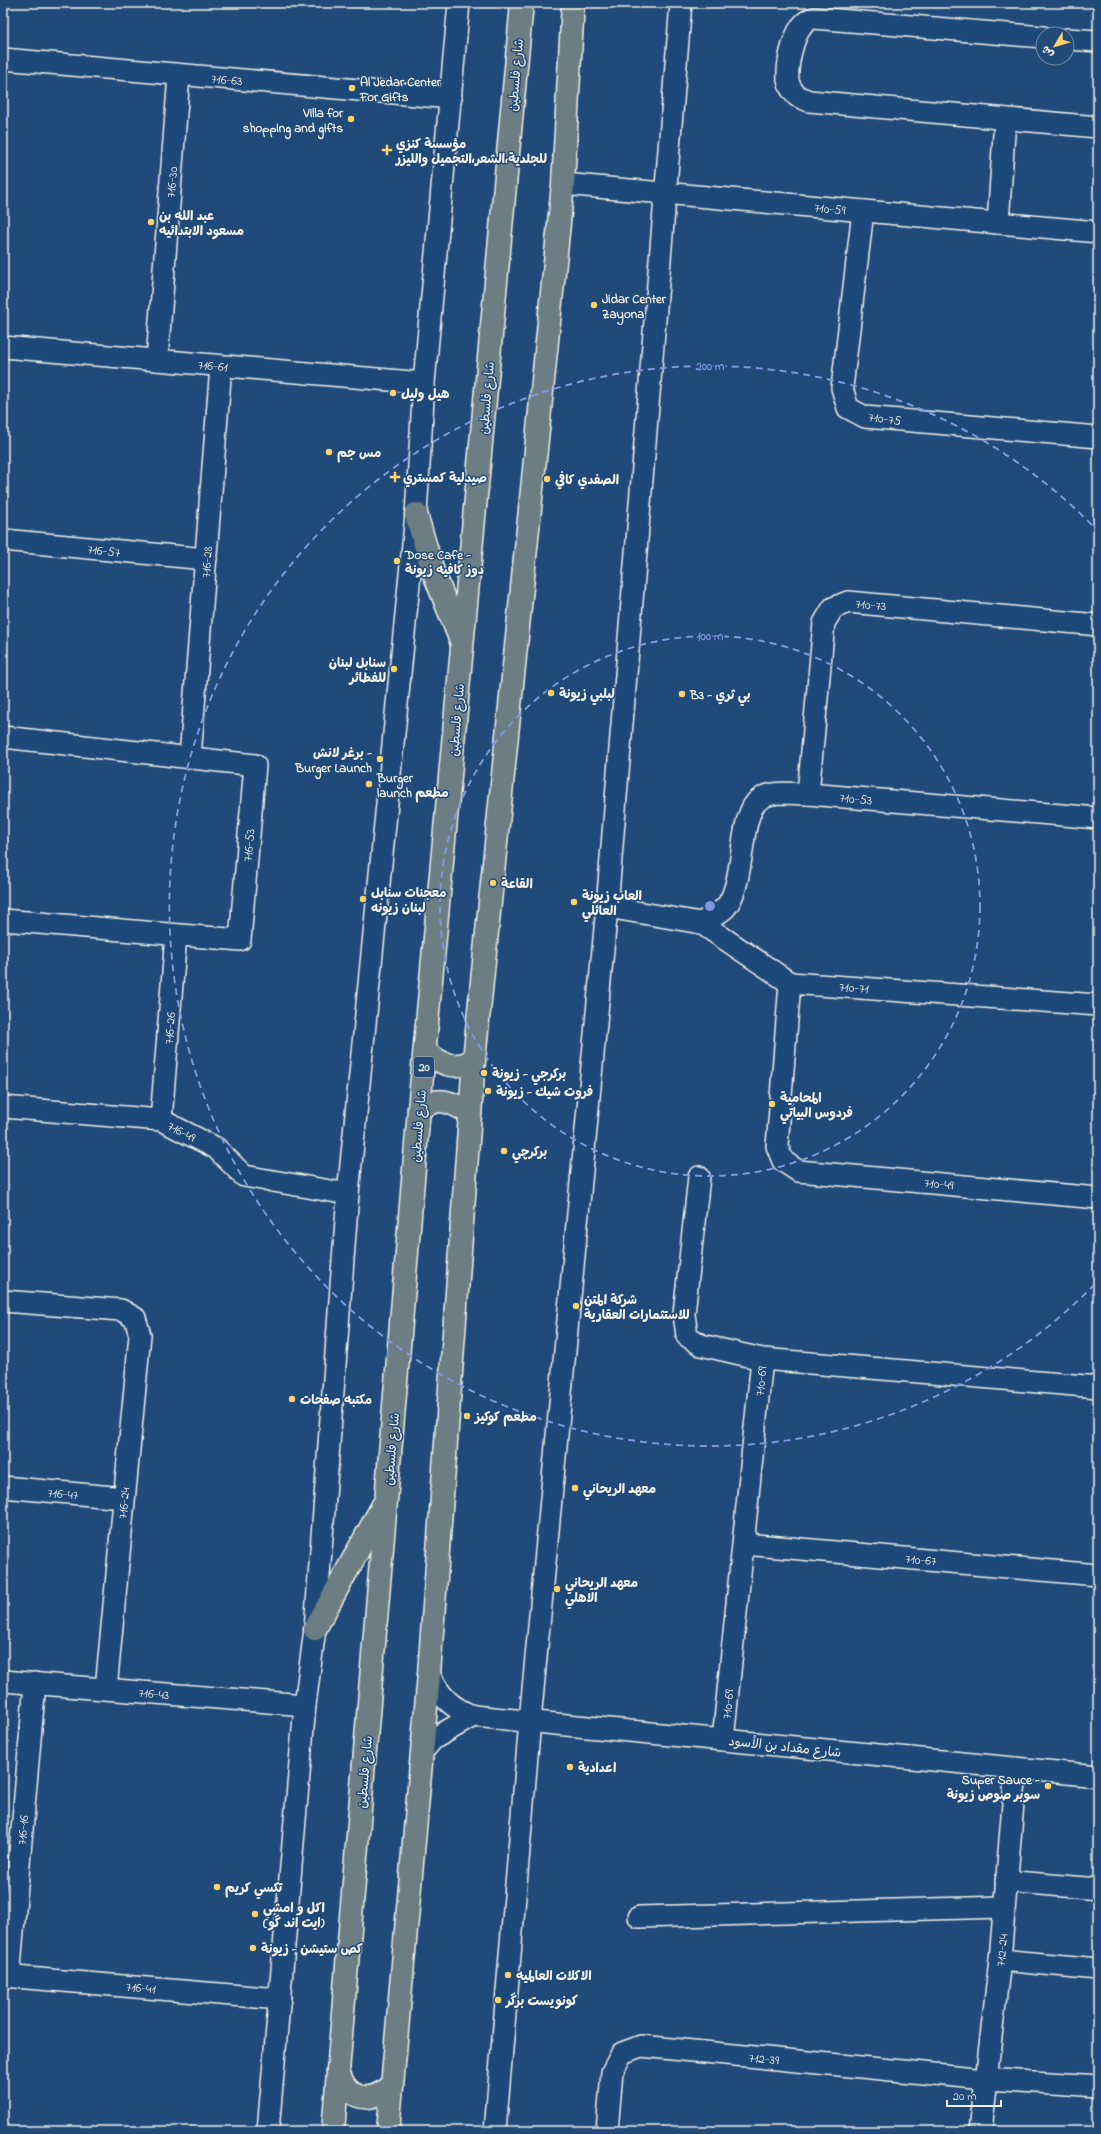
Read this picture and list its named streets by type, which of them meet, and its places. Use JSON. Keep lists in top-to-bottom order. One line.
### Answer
{"streets":{"main road":["شارع فلسطين","20"],"street":["716-63","716-30","710-59","716-61","710-75","716-57","716-28","710-73","710-53","716-53","710-71","716-26","716-49","710-49","710-69","716-47","716-24","710-67","716-43","شارع مقداد بن الأسود","716-16","712-24","716-41","712-39"]},"crossings":[["716-63","716-30"],["716-30","716-61"],["710-59","710-75"],["716-61","716-28"],["716-57","716-28"],["716-28","716-53"],["710-73","710-53"],["716-53","716-26"],["710-71","710-49"],["716-26","716-49"],["710-69","710-67"],["710-69","شارع مقداد بن الأسود"],["716-47","716-24"],["716-24","716-43"],["716-43","716-16"],["شارع مقداد بن الأسود","712-24"],["716-16","716-41"],["712-24","712-39"]],"places":{"other":["Al Jedar Center For Gifts","Villa for shopping and gifts","عبد الله بن مسعود الابتدائيه","Jidar Center Zayona","هيل وليل","مس جم","الصفدي كافي","Dose Cafe - دوز كافيه زيونة","سنابل لبنان للفطائر","لبلبي زيونة","B3 - بي ثري","برغر لانش - Burger Launch","Burger launch مطعم","القاعة","معجنات سنابل لبنان زيونه","العاب زيونة العائلي","بركرجي - زيونة","فروت شيك - زيونة","المحامية فردوس البياتي","بركرچي","شركة المتن للاستثمارات العقارية","مكتبه صفحات","مطعم كوكيز","معهد الريحاني","معهد الريحاني الاهلي","اعدادية","Super Sauce - سوبر صوص زيونة","تكسي كريم","اكل و امشي (ايت اند گو)","كص ستيشن - زيونة","الاكلات العالميه","كونويست برگر"],"health":["مؤسسة كنزي للجلدية،الشعر،التجميل والليزر","صيدلية كمستري"]},"scale_bar":"20 m","north":"bottom left","rings":["200 m","100 m"]}
